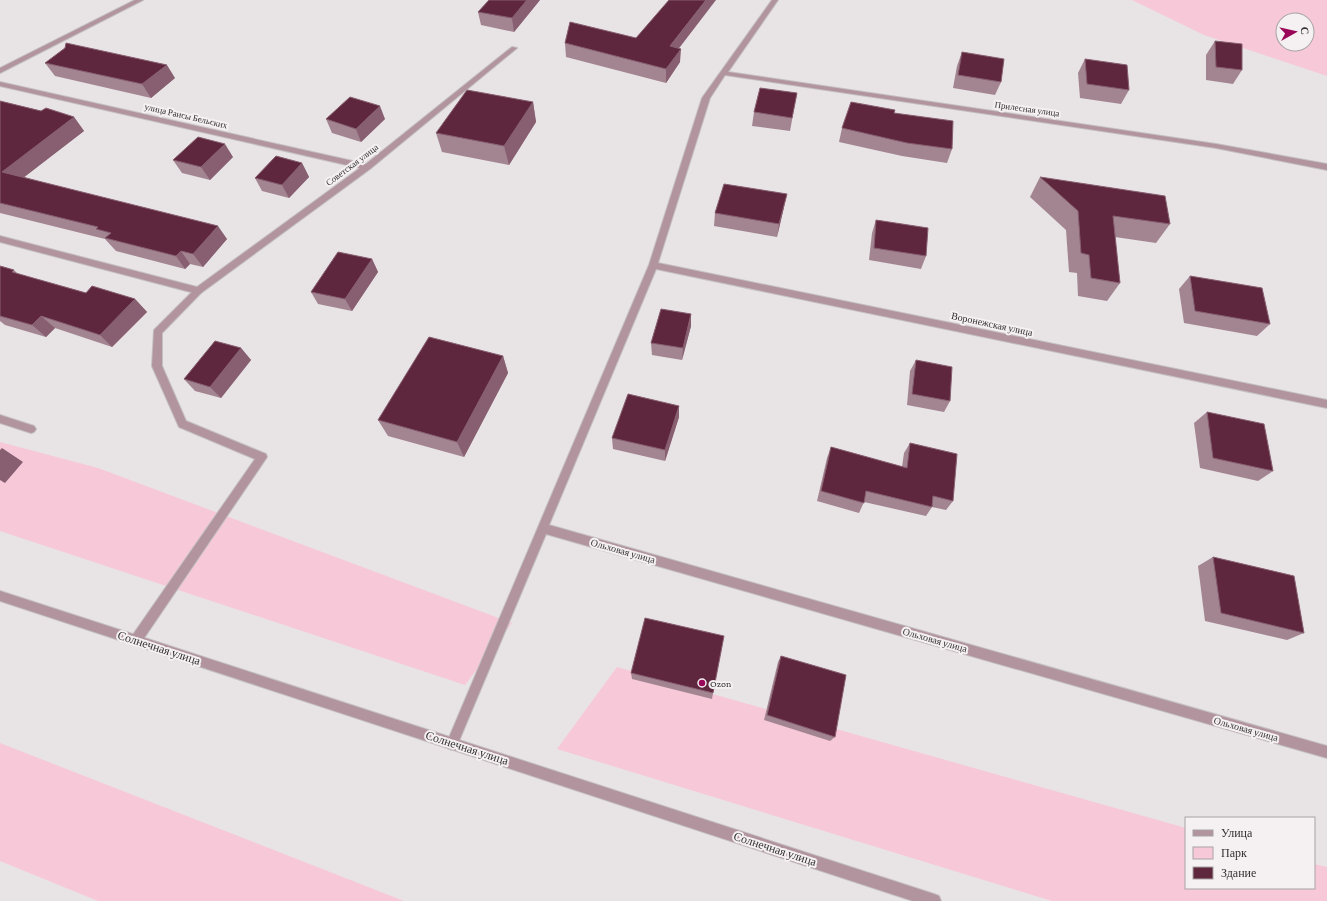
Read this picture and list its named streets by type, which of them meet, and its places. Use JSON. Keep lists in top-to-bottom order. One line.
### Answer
{"streets":{"street":["Прилесная улица","улица Раисы Бельских","Советская улица","Воронежская улица","Ольховая улица","Солнечная улица"]},"crossings":[["улица Раисы Бельских","Советская улица"],["Советская улица","Солнечная улица"]],"places":["Ozon"],"legend":["Улица","Парк","Здание"],"north":"right"}
